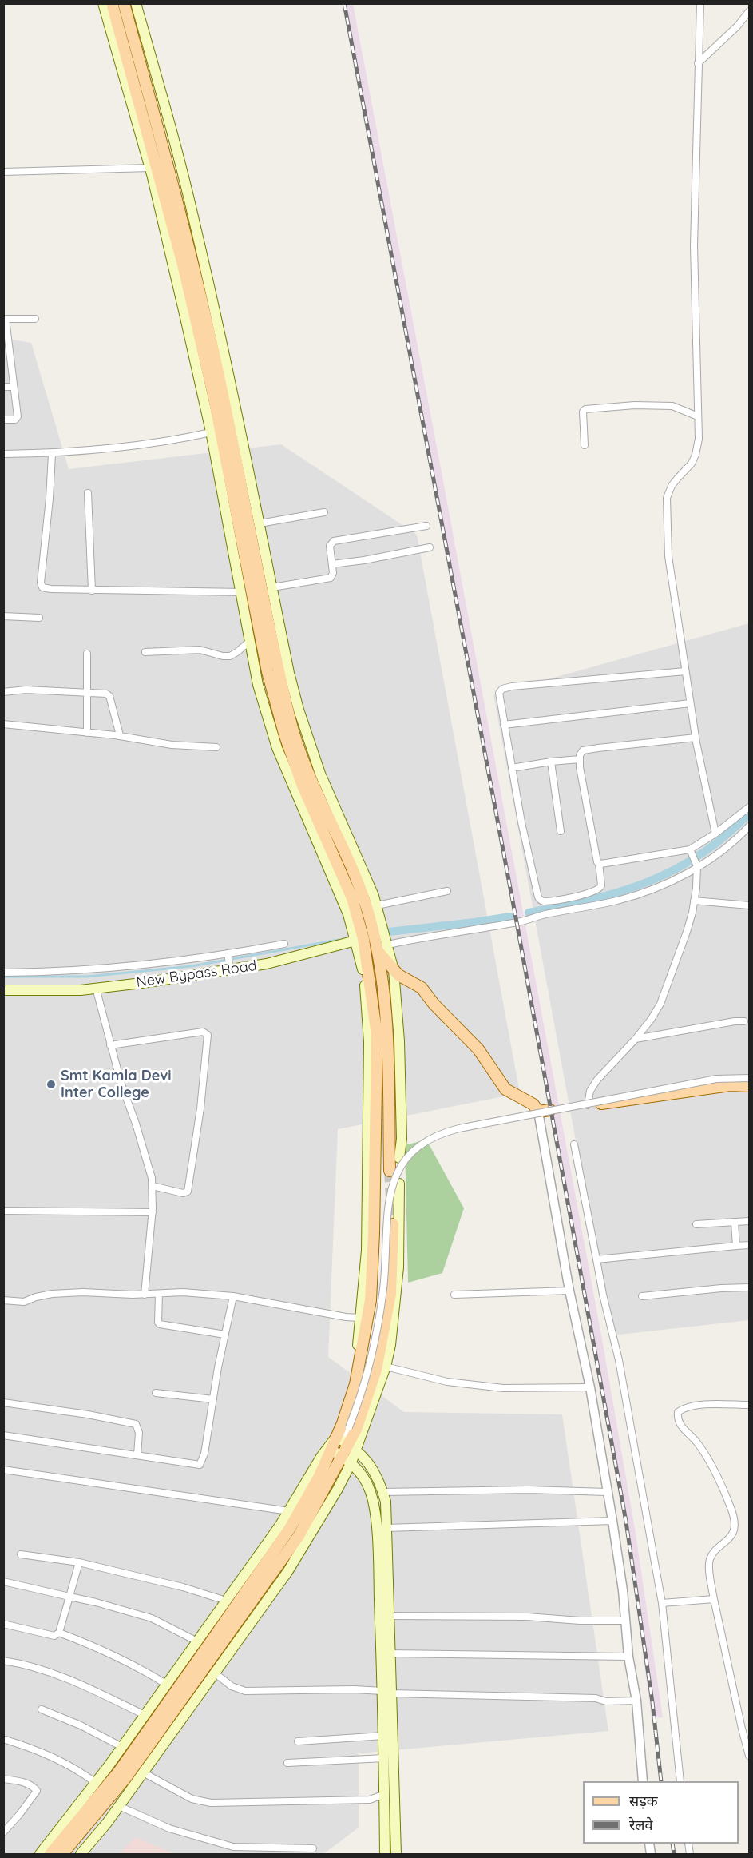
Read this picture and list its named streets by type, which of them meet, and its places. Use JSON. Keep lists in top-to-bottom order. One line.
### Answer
{"streets":{"main road":["New Bypass Road"]},"places":["Smt Kamla Devi Inter College"],"legend":["सड़क","रेलवे"]}
